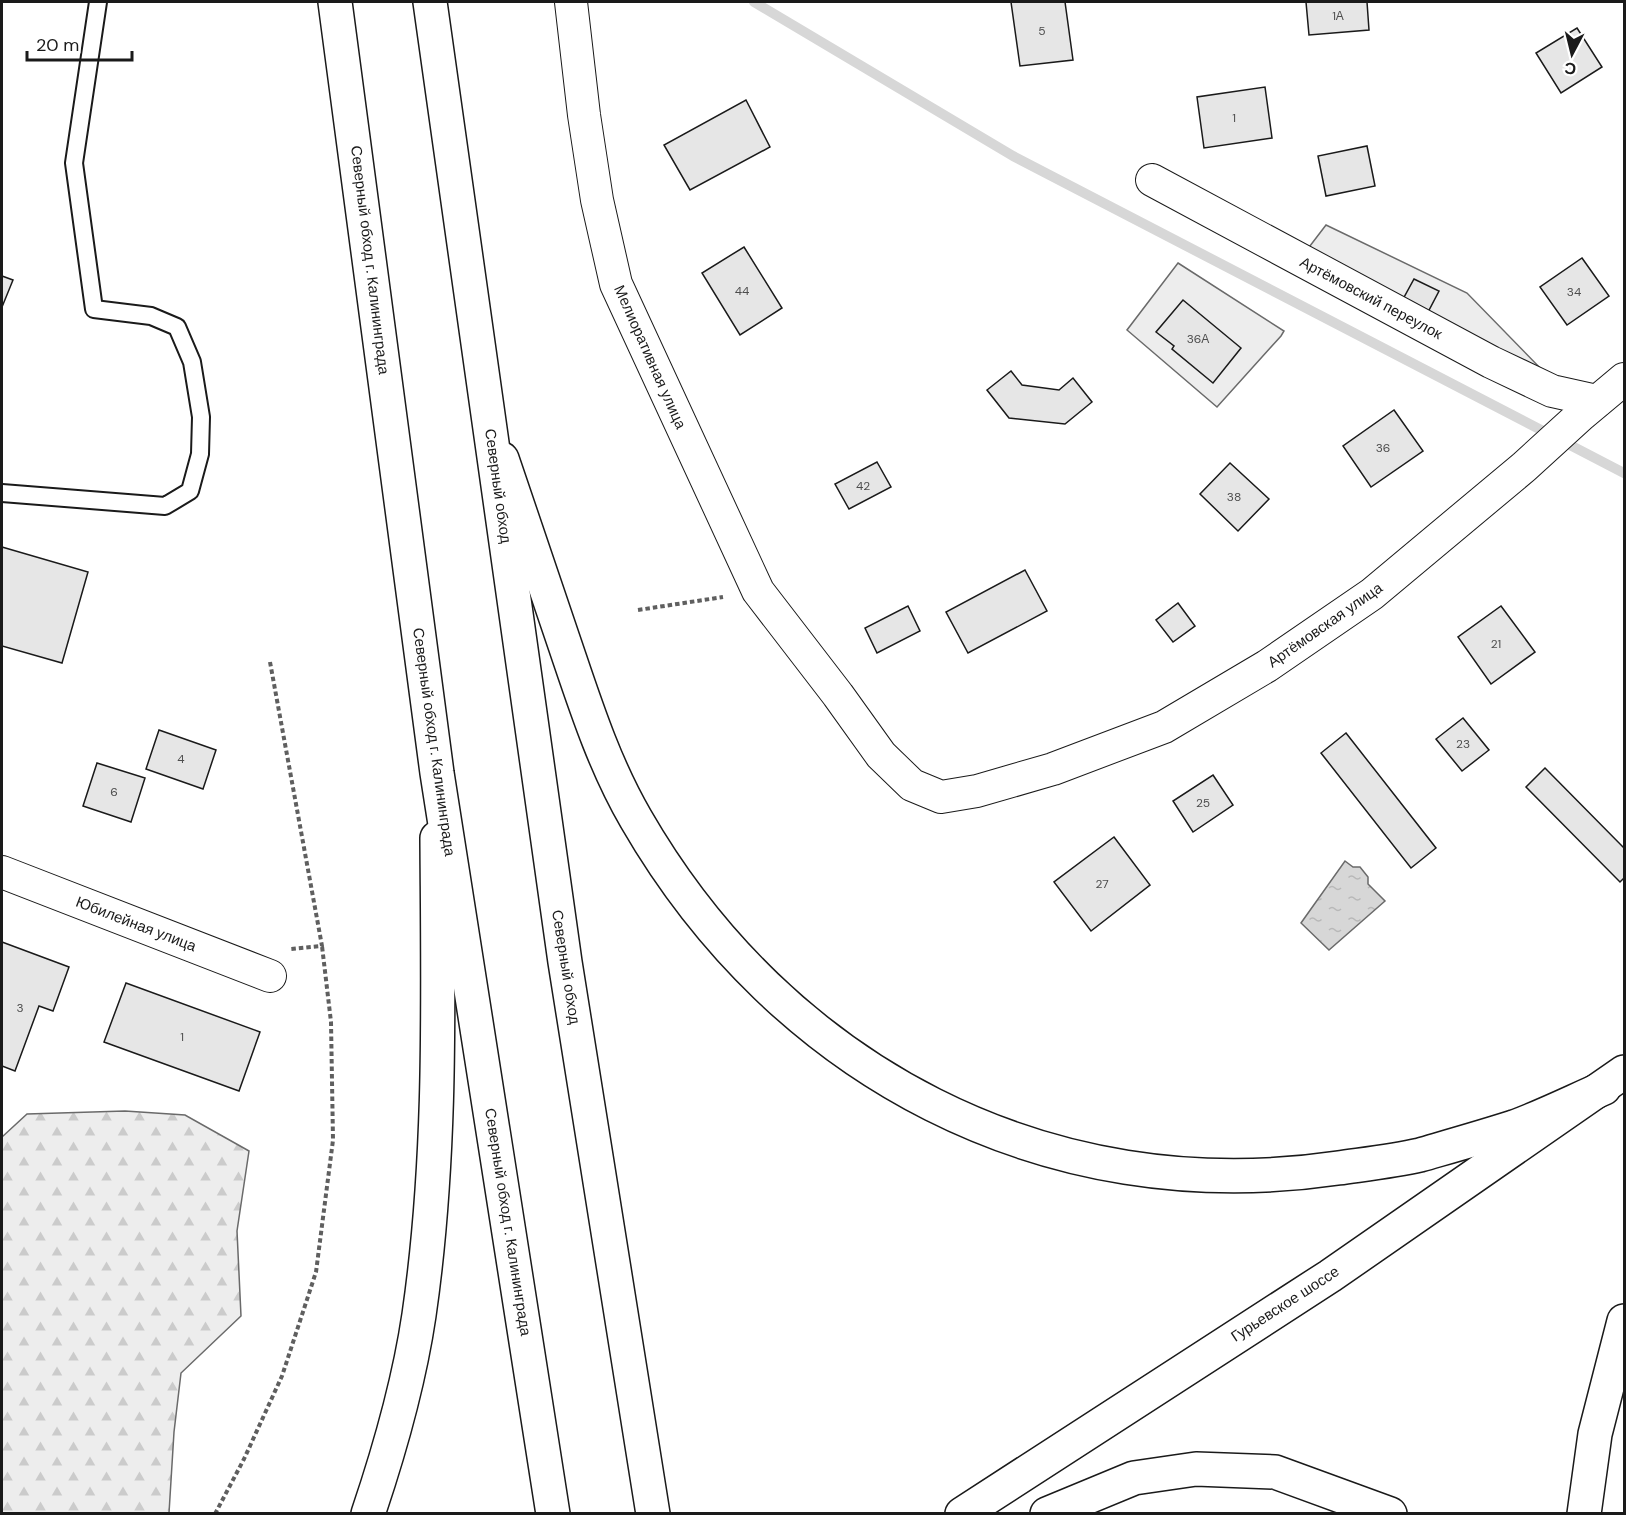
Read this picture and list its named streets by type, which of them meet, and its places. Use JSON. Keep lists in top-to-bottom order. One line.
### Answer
{"streets":{"main road":["Северный обход г. Калининграда","Северный обход","Гурьевское шоссе"],"street":["Артёмовский переулок","Мелиоративная улица","Артёмовская улица","Юбилейная улица"]},"crossings":[["Артёмовский переулок","Артёмовская улица"],["Мелиоративная улица","Артёмовская улица"]],"house_numbers":["1А","5","1","44","34","36А","36","42","38","21","23","4","6","25","27","3","1"],"scale_bar":"20 m","north":"bottom"}
